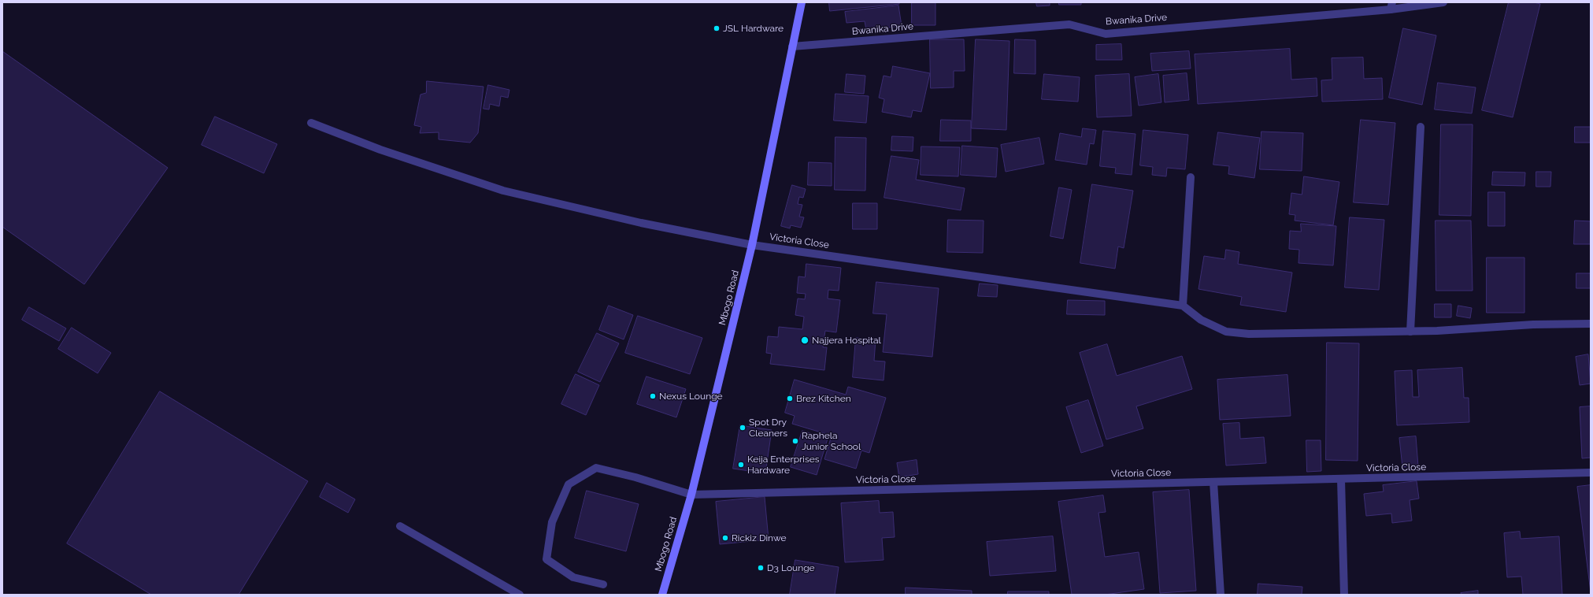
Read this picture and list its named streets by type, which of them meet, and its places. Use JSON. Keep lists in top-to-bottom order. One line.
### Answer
{"streets":{"main road":["Mbogo Road"],"street":["Bwanika Drive","Victoria Close"]},"crossings":[["Bwanika Drive","Mbogo Road"],["Victoria Close","Mbogo Road"]],"places":["JSL Hardware","Najjera Hospital","Nexus Lounge","Brez Kitchen","Spot Dry Cleaners","Raphela Junior School","Keija Enterprises Hardware","Rickiz Dinwe","D3 Lounge"]}
